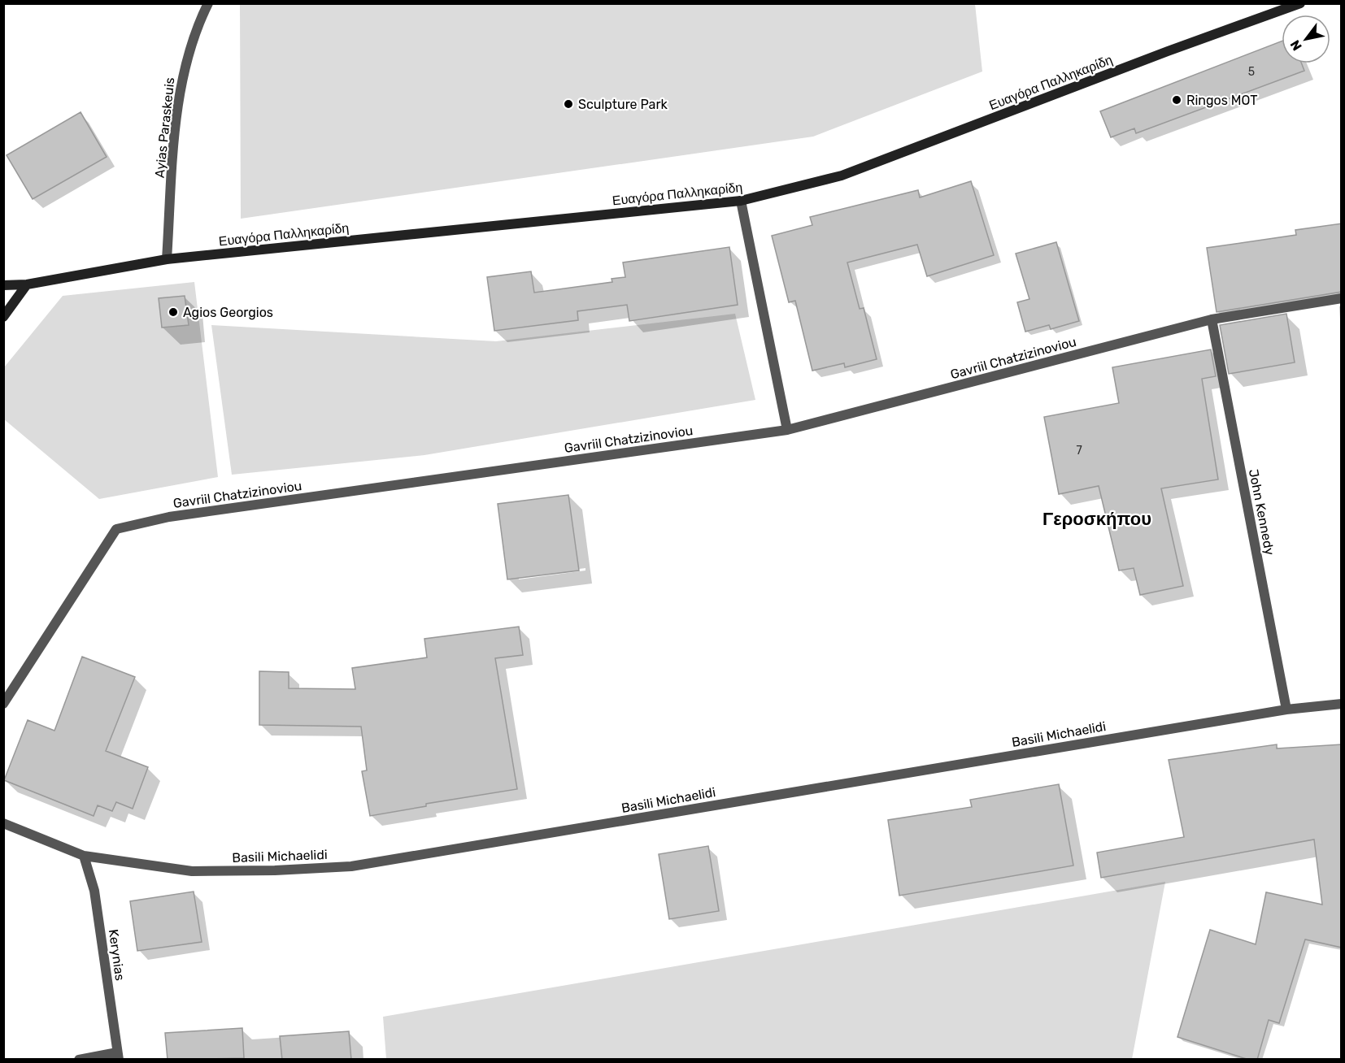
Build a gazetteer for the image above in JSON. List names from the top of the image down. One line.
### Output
{"streets":{"main road":["Ευαγόρα Παλληκαρίδη"],"street":["Ayias Paraskeuis","Gavriil Chatzizinoviou","John Kennedy","Basili Michaelidi","Kerynias"]},"crossings":[["Ευαγόρα Παλληκαρίδη","Ayias Paraskeuis"],["Gavriil Chatzizinoviou","John Kennedy"],["John Kennedy","Basili Michaelidi"],["Basili Michaelidi","Kerynias"]],"districts":["Γεροσκήπου"],"places":["Ringos MOT","Sculpture Park","Agios Georgios"],"house_numbers":["5","7"],"north":"bottom left"}
